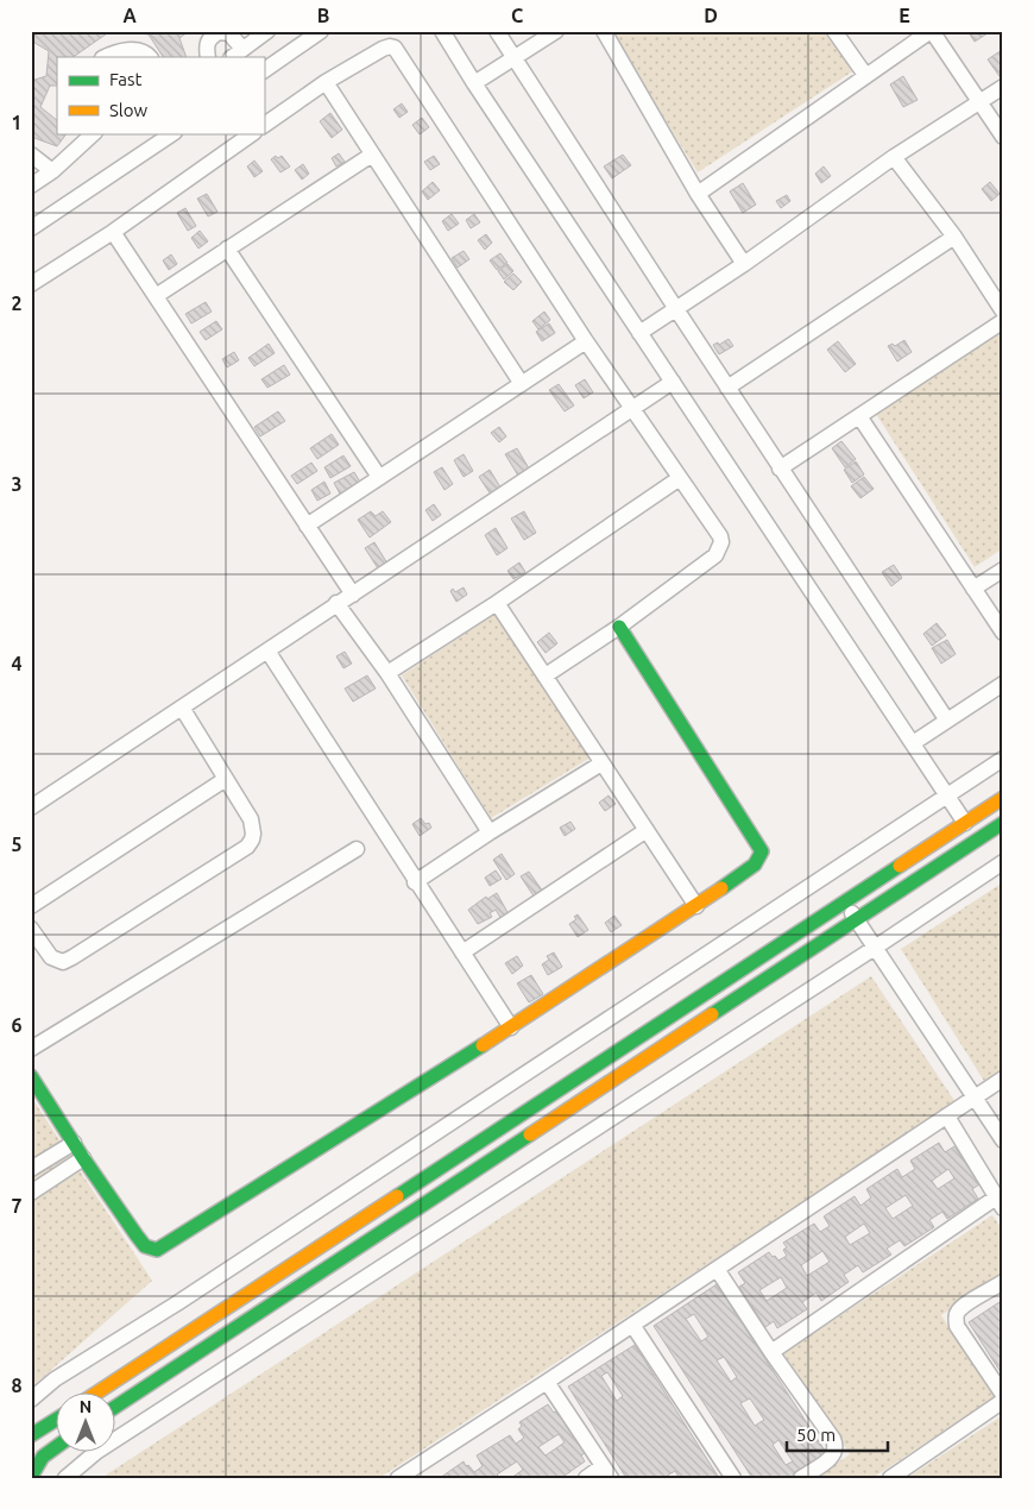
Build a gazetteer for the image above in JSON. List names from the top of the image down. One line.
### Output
{"legend":["Fast","Slow"],"scale_bar":"50 m","north":"top","grid":{"columns":["A","B","C","D","E"],"rows":["1","2","3","4","5","6","7","8"]}}
